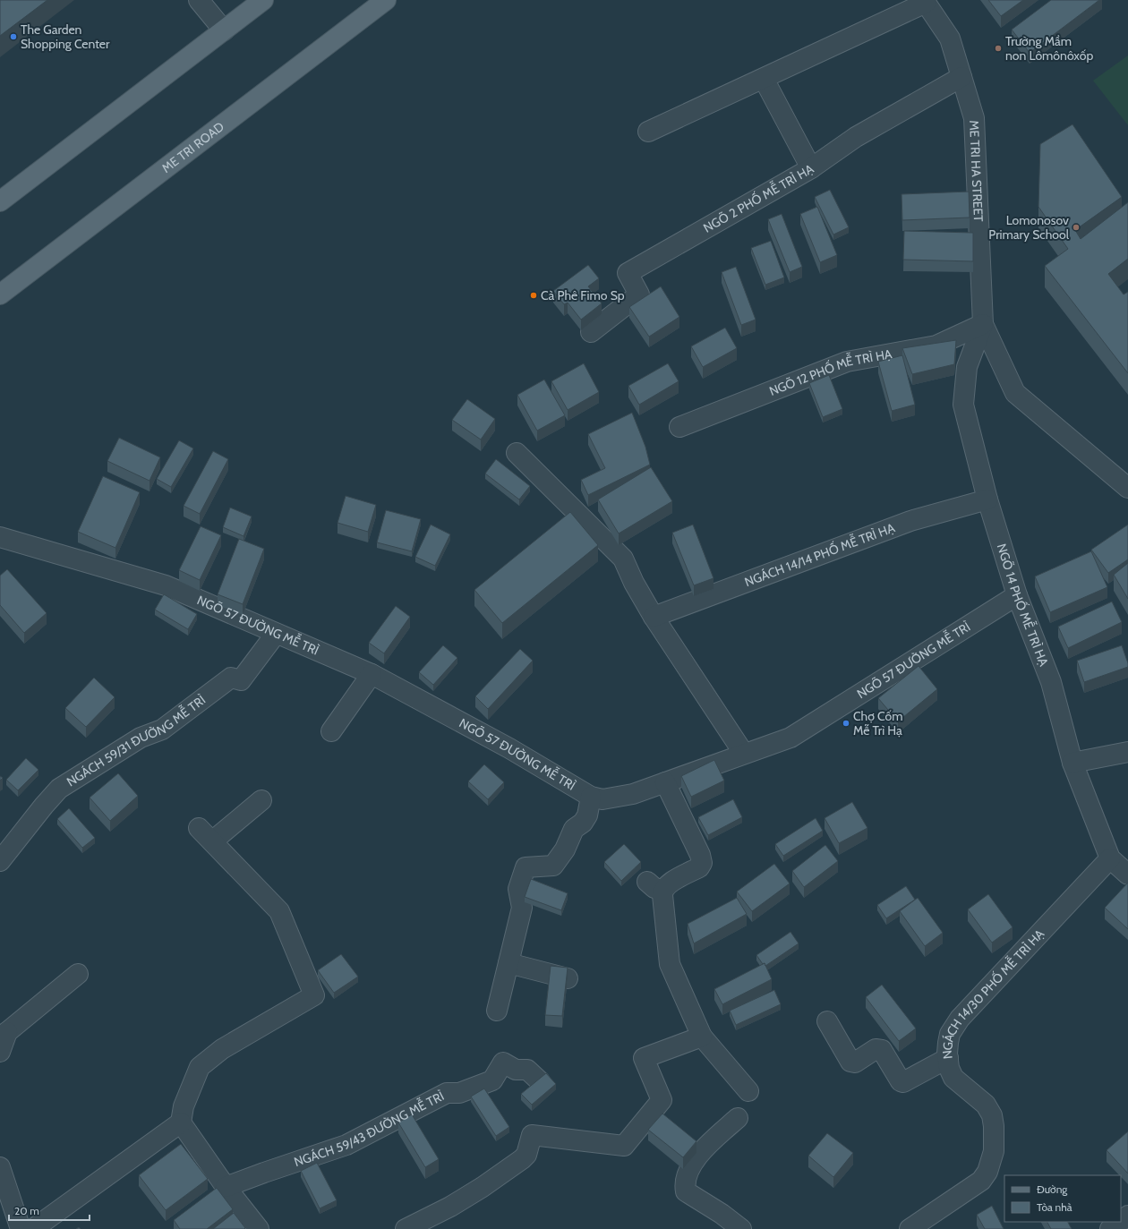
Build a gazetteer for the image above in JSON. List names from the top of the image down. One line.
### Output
{"streets":{"main road":["ME TRI ROAD"],"street":["ME TRI HA STREET","NGÕ 2 PHỐ MỄ TRÌ HẠ","NGÕ 12 PHỐ MỄ TRÌ HẠ","NGÁCH 14/14 PHỐ MỄ TRÌ HẠ","NGÕ 14 PHỐ MỄ TRÌ HẠ","NGÕ 57 ĐƯỜNG MỄ TRÌ","NGÁCH 59/31 ĐƯỜNG MỄ TRÌ","NGÁCH 14/30 PHỐ MỄ TRÌ HẠ","NGÁCH 59/43 ĐƯỜNG MỄ TRÌ"]},"crossings":[["ME TRI HA STREET","NGÕ 2 PHỐ MỄ TRÌ HẠ"],["ME TRI HA STREET","NGÕ 12 PHỐ MỄ TRÌ HẠ"],["ME TRI HA STREET","NGÕ 14 PHỐ MỄ TRÌ HẠ"],["NGÕ 12 PHỐ MỄ TRÌ HẠ","NGÕ 14 PHỐ MỄ TRÌ HẠ"],["NGÁCH 14/14 PHỐ MỄ TRÌ HẠ","NGÕ 14 PHỐ MỄ TRÌ HẠ"],["NGÕ 14 PHỐ MỄ TRÌ HẠ","NGÕ 57 ĐƯỜNG MỄ TRÌ"],["NGÕ 14 PHỐ MỄ TRÌ HẠ","NGÁCH 14/30 PHỐ MỄ TRÌ HẠ"],["NGÕ 57 ĐƯỜNG MỄ TRÌ","NGÁCH 59/31 ĐƯỜNG MỄ TRÌ"]],"places":["The Garden Shopping Center","Trường Mầm non Lômônôxốp","Lomonosov Primary School","Cà Phê Fimo Sp","Chợ Cốm Mễ Trì Hạ"],"legend":["Đường","Tòa nhà"],"scale_bar":"20 m"}
